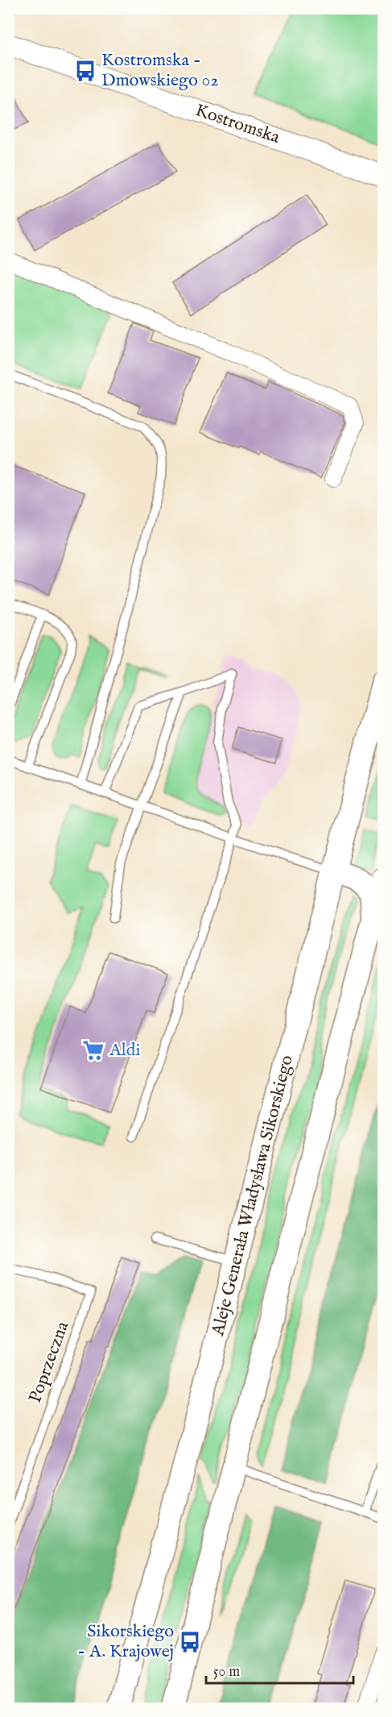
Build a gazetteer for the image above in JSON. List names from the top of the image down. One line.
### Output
{"streets":{"main road":["Aleje Generała Władysława Sikorskiego"],"street":["Kostromska"],"lane":["Poprzeczna"]},"places":{"bus stop":["Kostromska - Dmowskiego 02","Sikorskiego - A. Krajowej"],"supermarket":["Aldi"]},"scale_bar":"50 m"}
